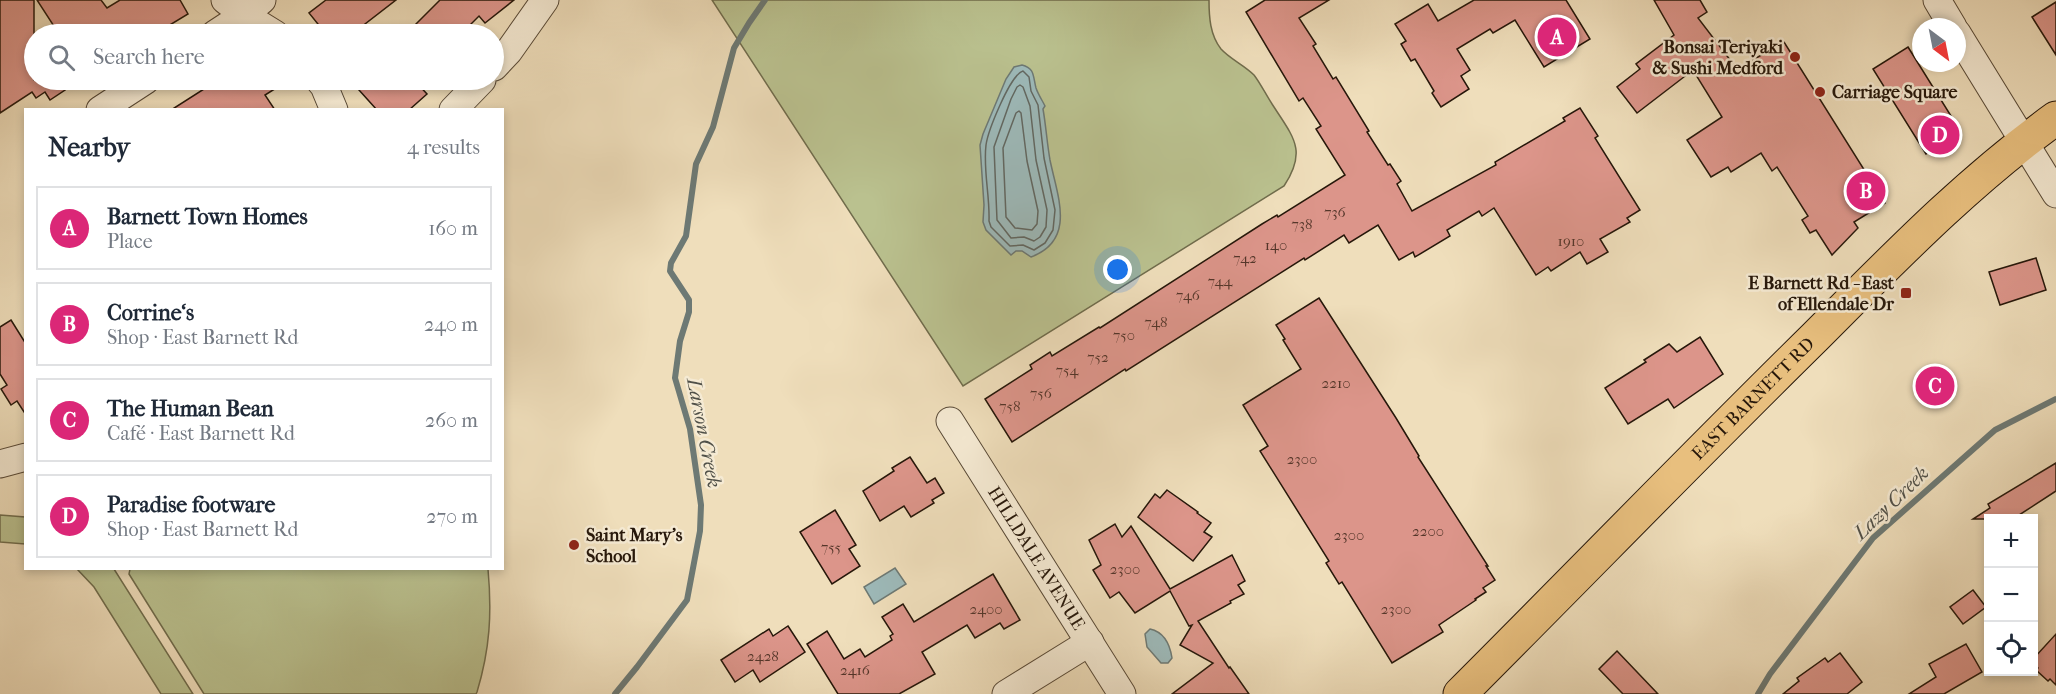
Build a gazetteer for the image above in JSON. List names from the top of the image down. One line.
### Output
{"streets":{"main road":["EAST BARNETT RD"],"street":["HILLDALE AVENUE"]},"water":["Larson Creek","Lazy Creek"],"places":{"other":["Bonsai Teriyaki & Sushi Medford","Carriage Square","Saint Mary's School"],"transit":["E Barnett Rd - East of Ellendale Dr"]},"house_numbers":["736","738","1910","140","742","744","746","748","750","752","754","2210","756","758","2300","2200","2300","755","2300","2400","2300","2428","2416"],"north":"bottom right","page":{"pins":["A","D","B","C"],"search":"Search here","heading":["Nearby","4 results"],"list":[{"mark":"A","name":"Barnett Town Homes","note":"Place","value":"160 m"},{"mark":"B","name":"Corrine‘s","note":"Shop · East Barnett Rd","value":"240 m"},{"mark":"C","name":"The Human Bean","note":"Café · East Barnett Rd","value":"260 m"},{"mark":"D","name":"Paradise footware","note":"Shop · East Barnett Rd","value":"270 m"}],"map_buttons":["+","−"]}}
